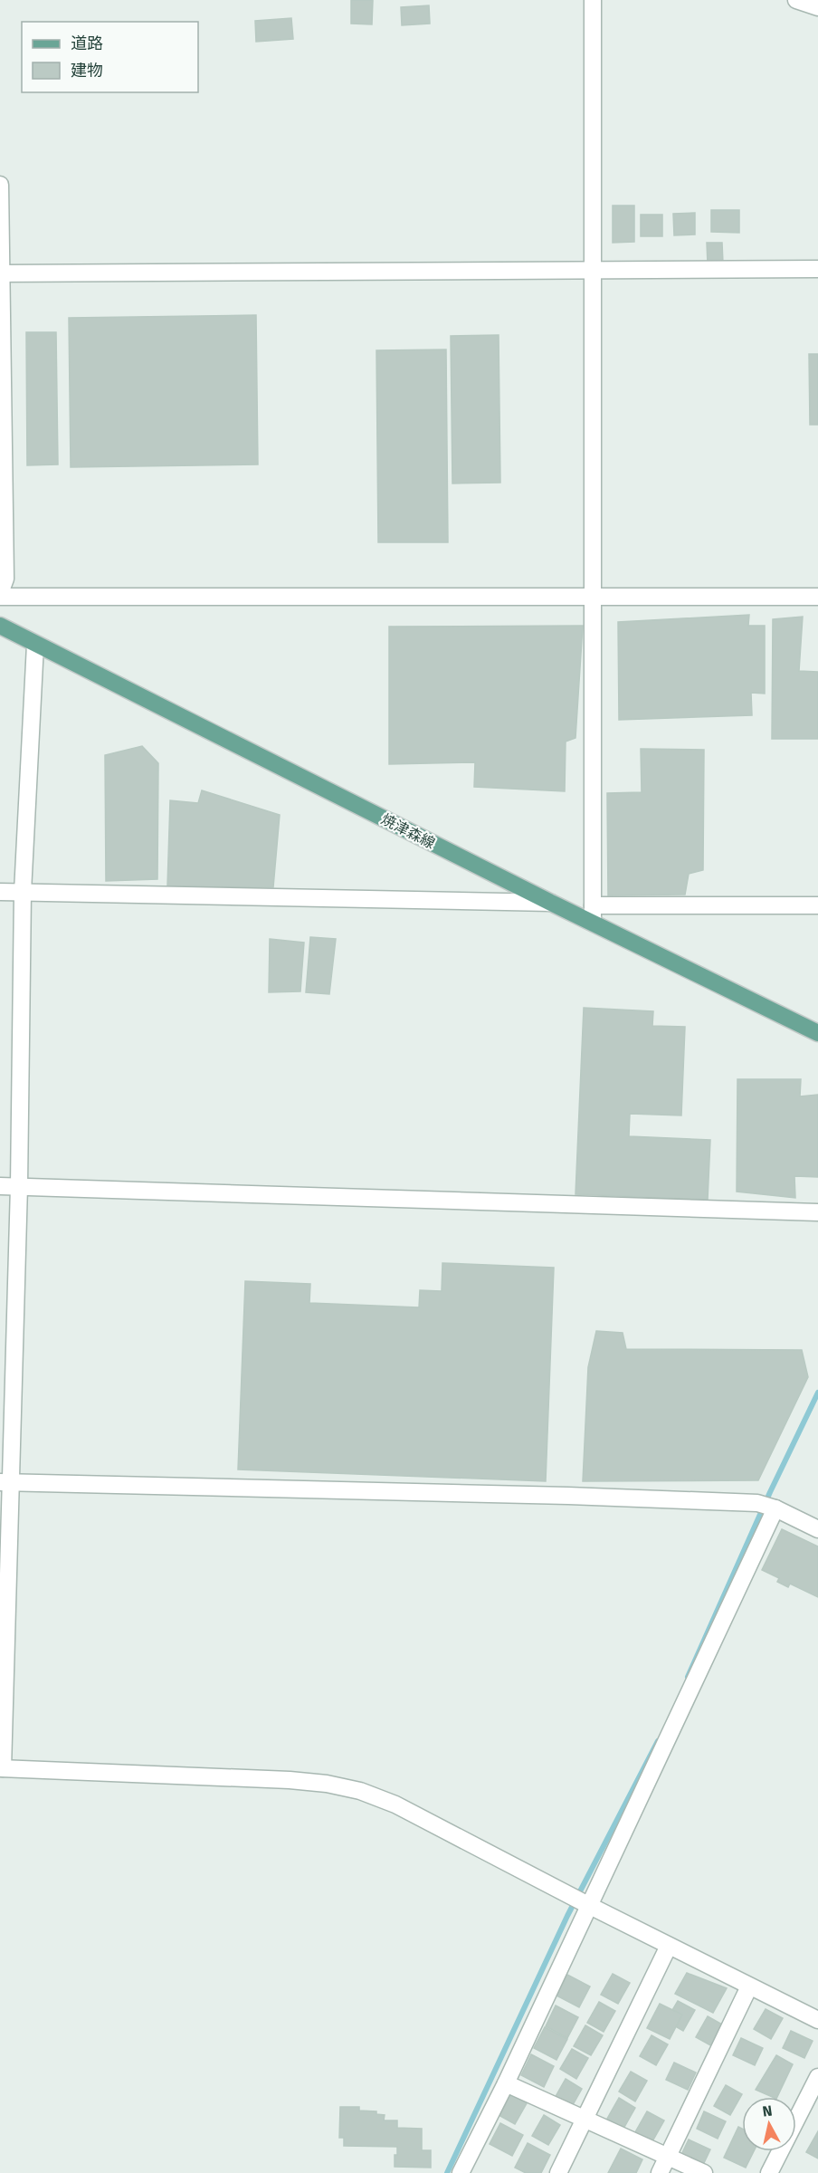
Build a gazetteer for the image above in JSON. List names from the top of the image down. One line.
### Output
{"streets":{"main road":["焼津森線"]},"legend":["道路","建物"],"north":"top"}
